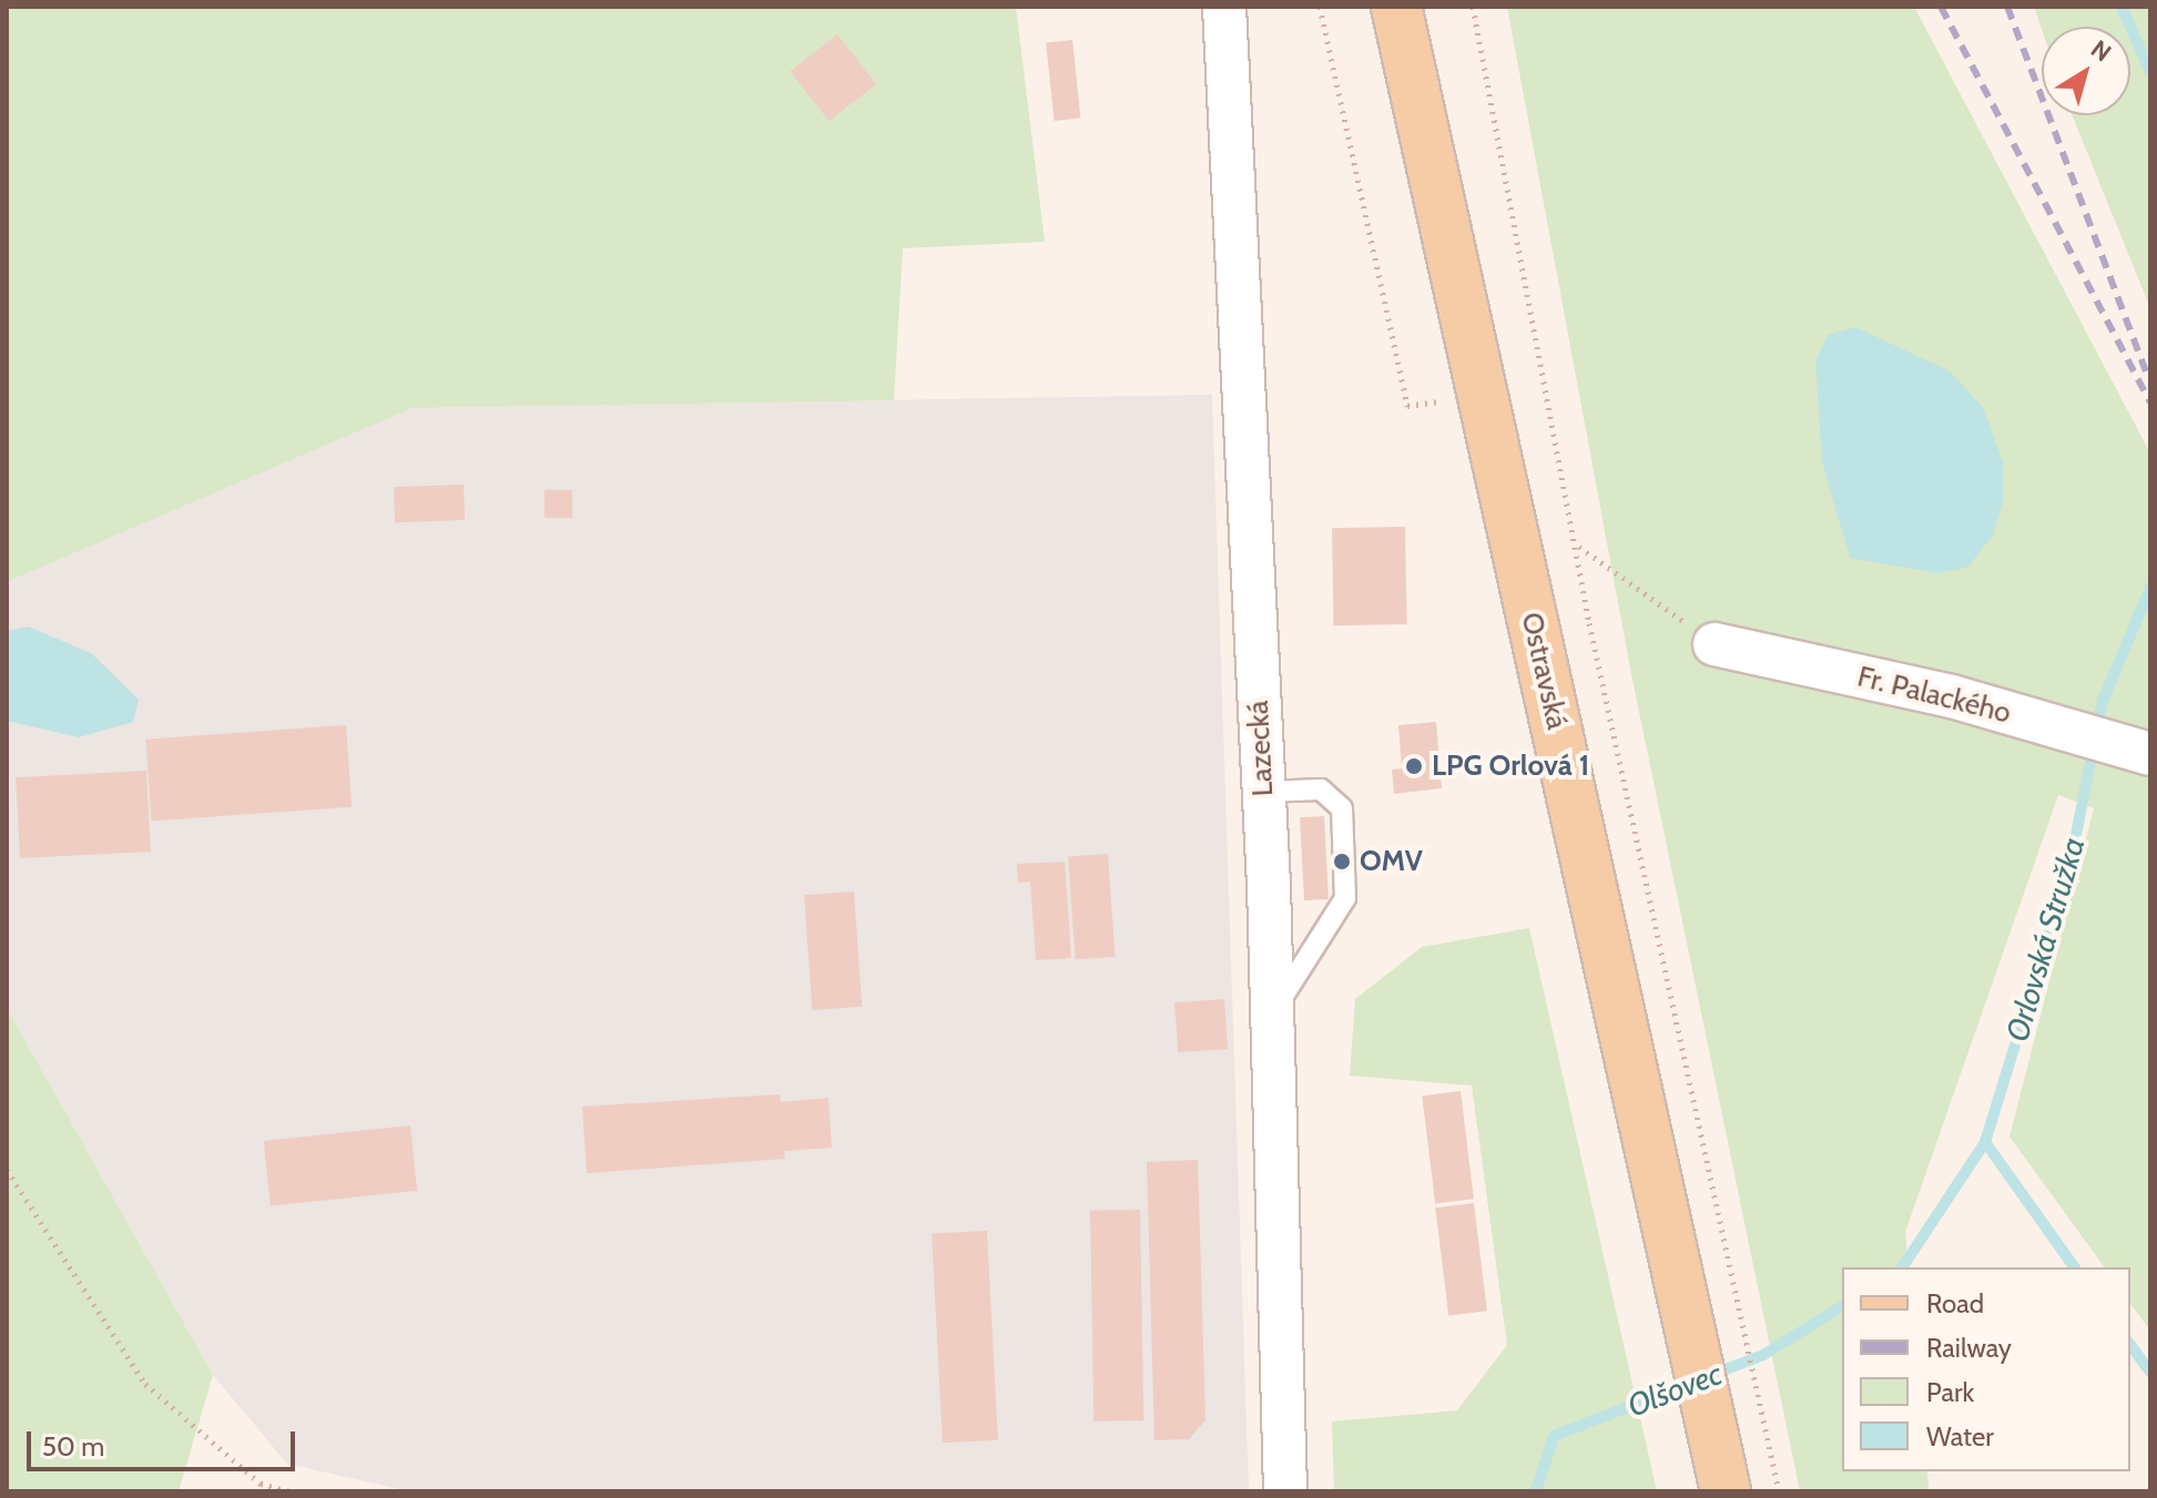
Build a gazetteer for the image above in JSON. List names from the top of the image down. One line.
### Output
{"streets":{"main road":["Ostravská"],"street":["Fr. Palackého","Lazecká"]},"water":["Orlovská Stružka","Olšovec"],"places":["LPG Orlová 1","OMV"],"legend":["Road","Railway","Park","Water"],"scale_bar":"50 m","north":"top right"}
